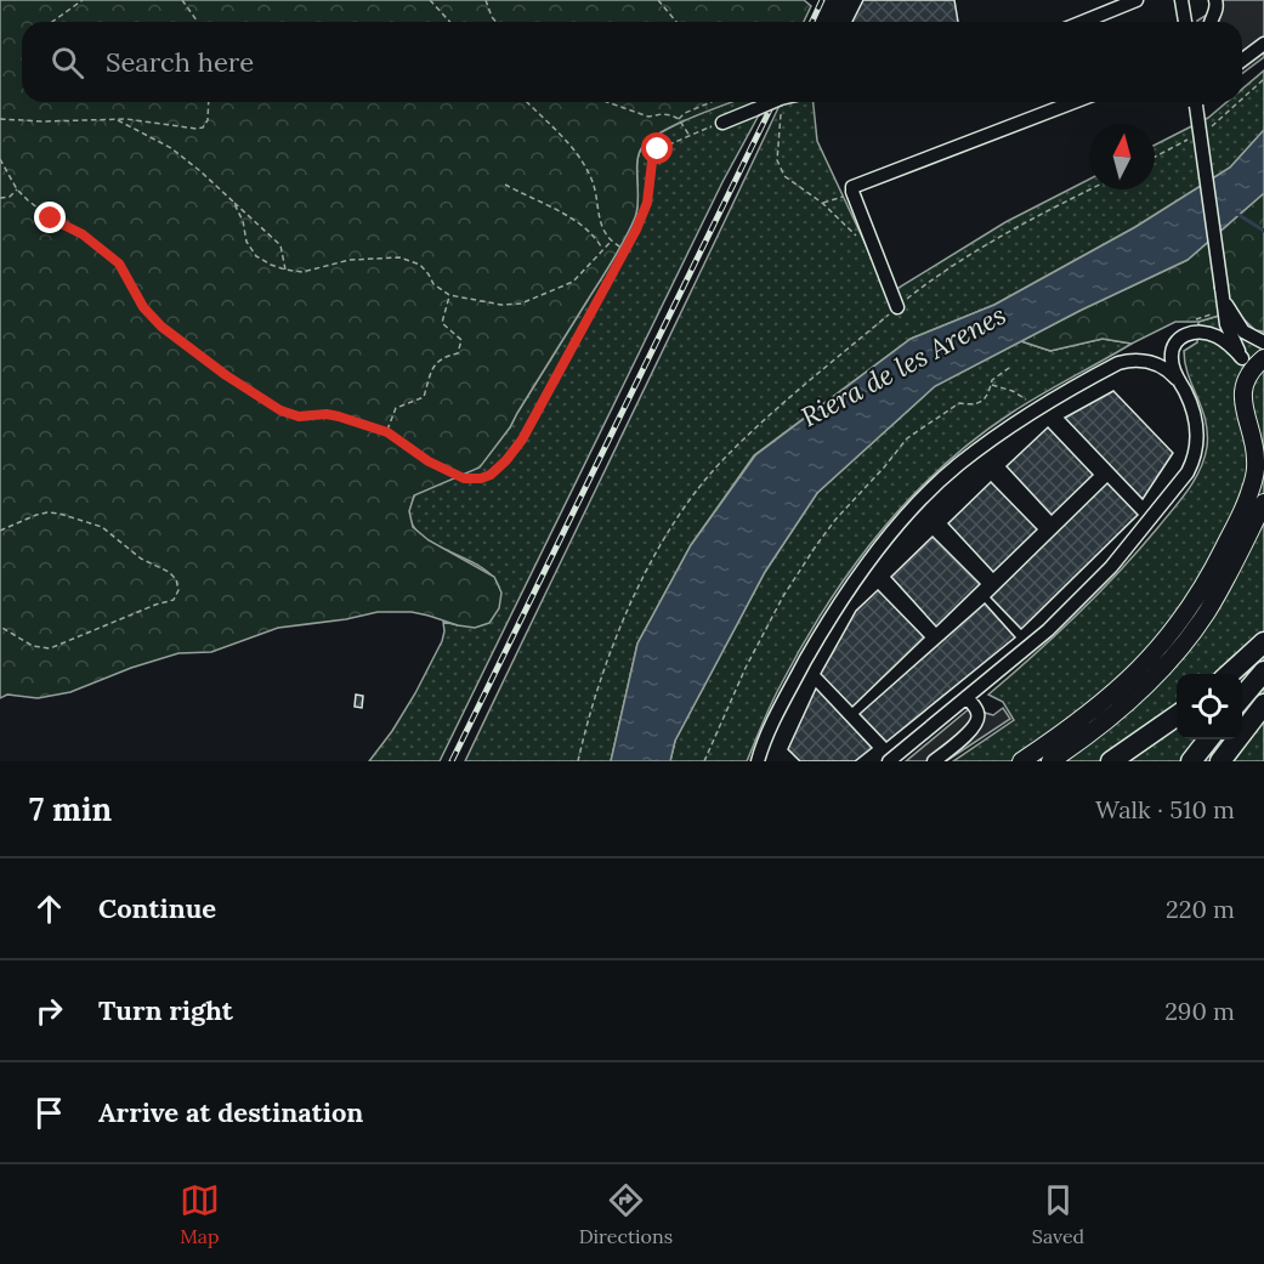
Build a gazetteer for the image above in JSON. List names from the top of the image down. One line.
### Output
{"water":["Riera de les Arenes"],"north":"top","page":{"search":"Search here","heading":["7 min","Walk · 510 m"],"list":[["Continue","220 m"],["Turn right","290 m"],"Arrive at destination"],"nav":["Map","Directions","Saved"]}}
